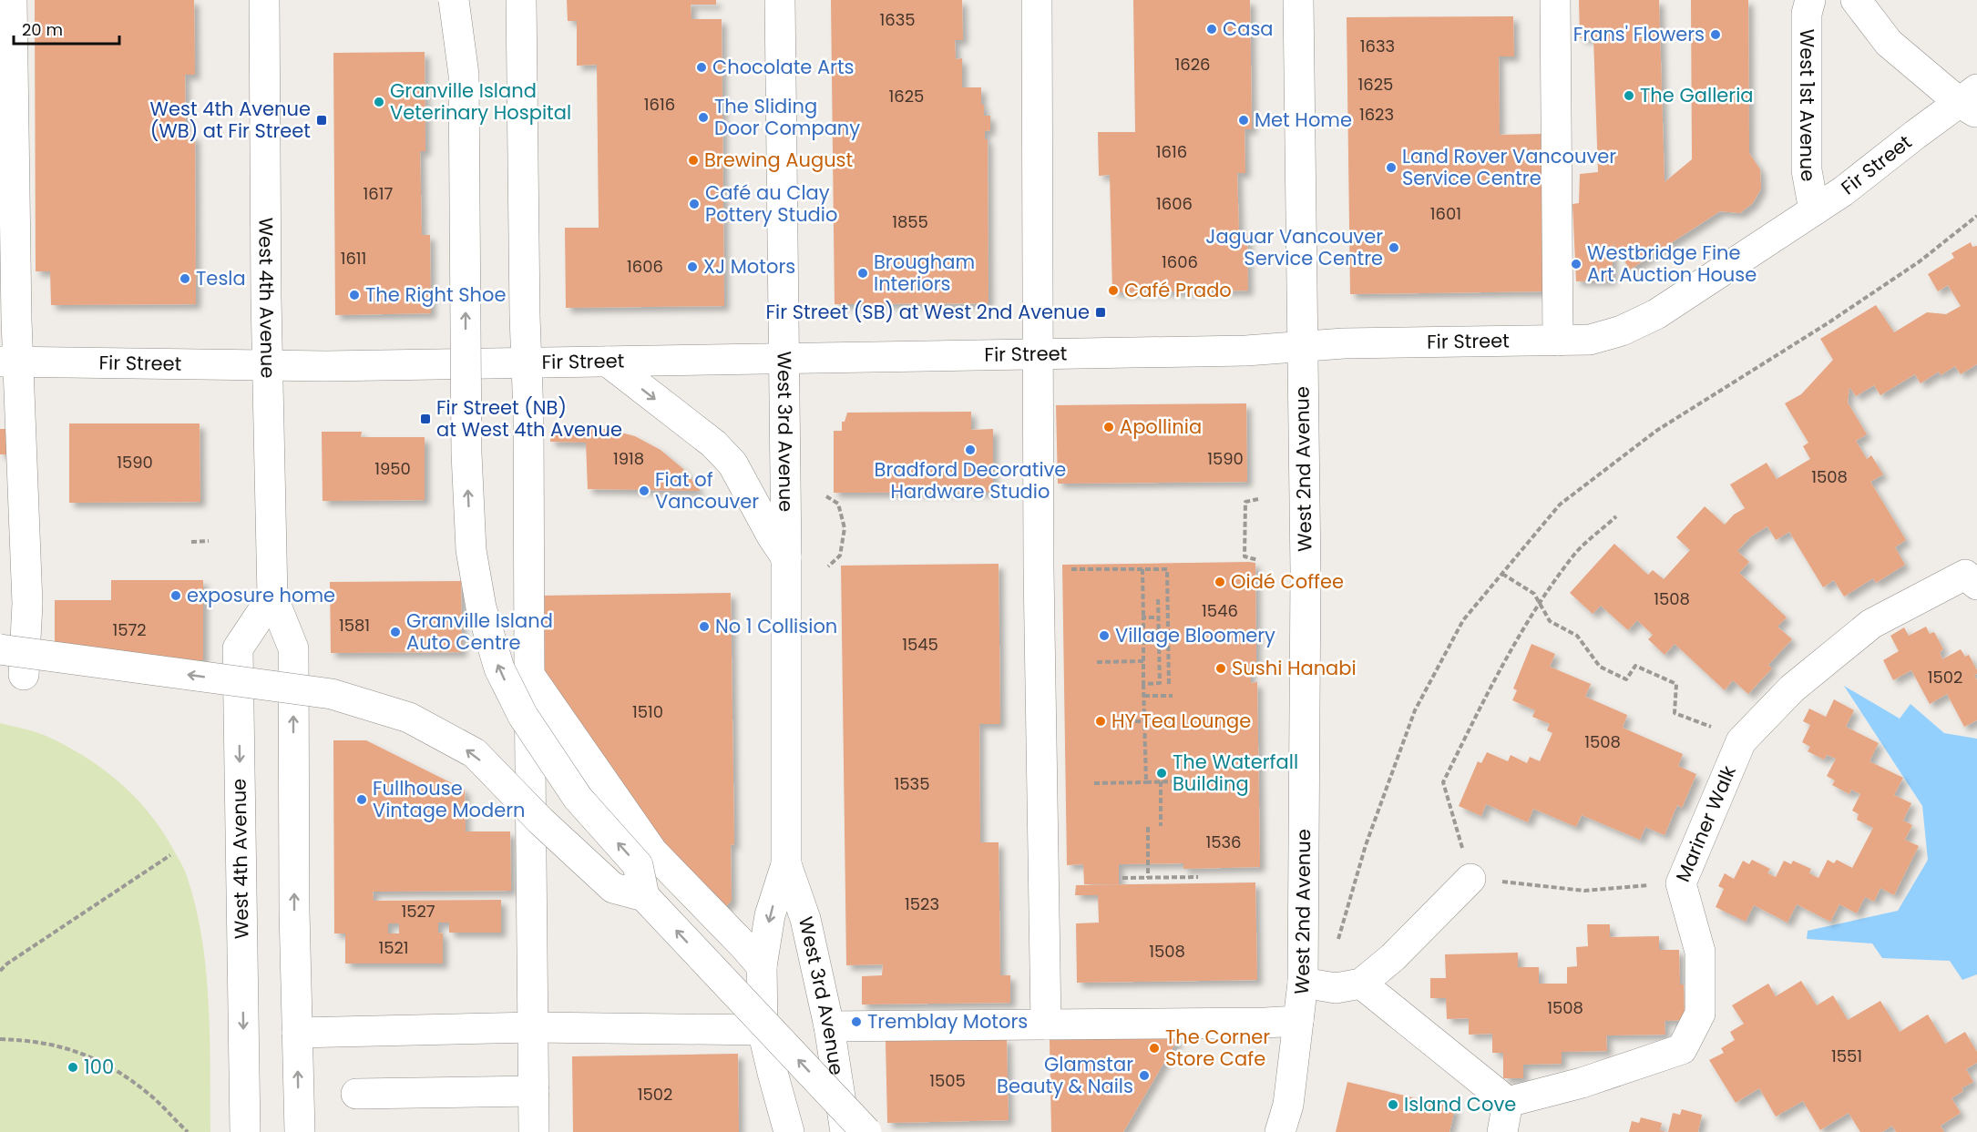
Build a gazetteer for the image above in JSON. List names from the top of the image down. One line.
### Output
{"streets":{"main road":["West 1st Avenue","Fir Street","West 4th Avenue","West 3rd Avenue","West 2nd Avenue","Mariner Walk"]},"crossings":[["West 1st Avenue","Fir Street"],["Fir Street","West 4th Avenue"],["Fir Street","West 3rd Avenue"],["Fir Street","West 2nd Avenue"]],"places":{"other":["Casa","Frans' Flowers","Chocolate Arts","The Galleria","Granville Island Veterinary Hospital","The Sliding Door Company","Met Home","Brewing August","Land Rover Vancouver Service Centre","Café au Clay Pottery Studio","Jaguar Vancouver Service Centre","Westbridge Fine Art Auction House","XJ Motors","Brougham Interiors","Tesla","Café Prado","The Right Shoe","Apollinia","Bradford Decorative Hardware Studio","Fiat of Vancouver","Oidé Coffee","exposure home","No 1 Collision","Granville Island Auto Centre","Village Bloomery","Sushi Hanabi","HY Tea Lounge","The Waterfall Building","Fullhouse Vintage Modern","Tremblay Motors","The Corner Store Cafe","100","Glamstar Beauty & Nails","Island Cove"],"transit":["West 4th Avenue (WB) at Fir Street","Fir Street (SB) at West 2nd Avenue","Fir Street (NB) at West 4th Avenue"]},"house_numbers":["1635","1633","1626","1625","1625","1616","1623","1616","1617","1606","1601","1855","1611","1606","1606","1918","1590","1590","1950","1508","1508","1546","1581","1572","1545","1502","1510","1508","1535","1536","1523","1527","1521","1508","1508","1551","1505","1502"],"scale_bar":"20 m"}
